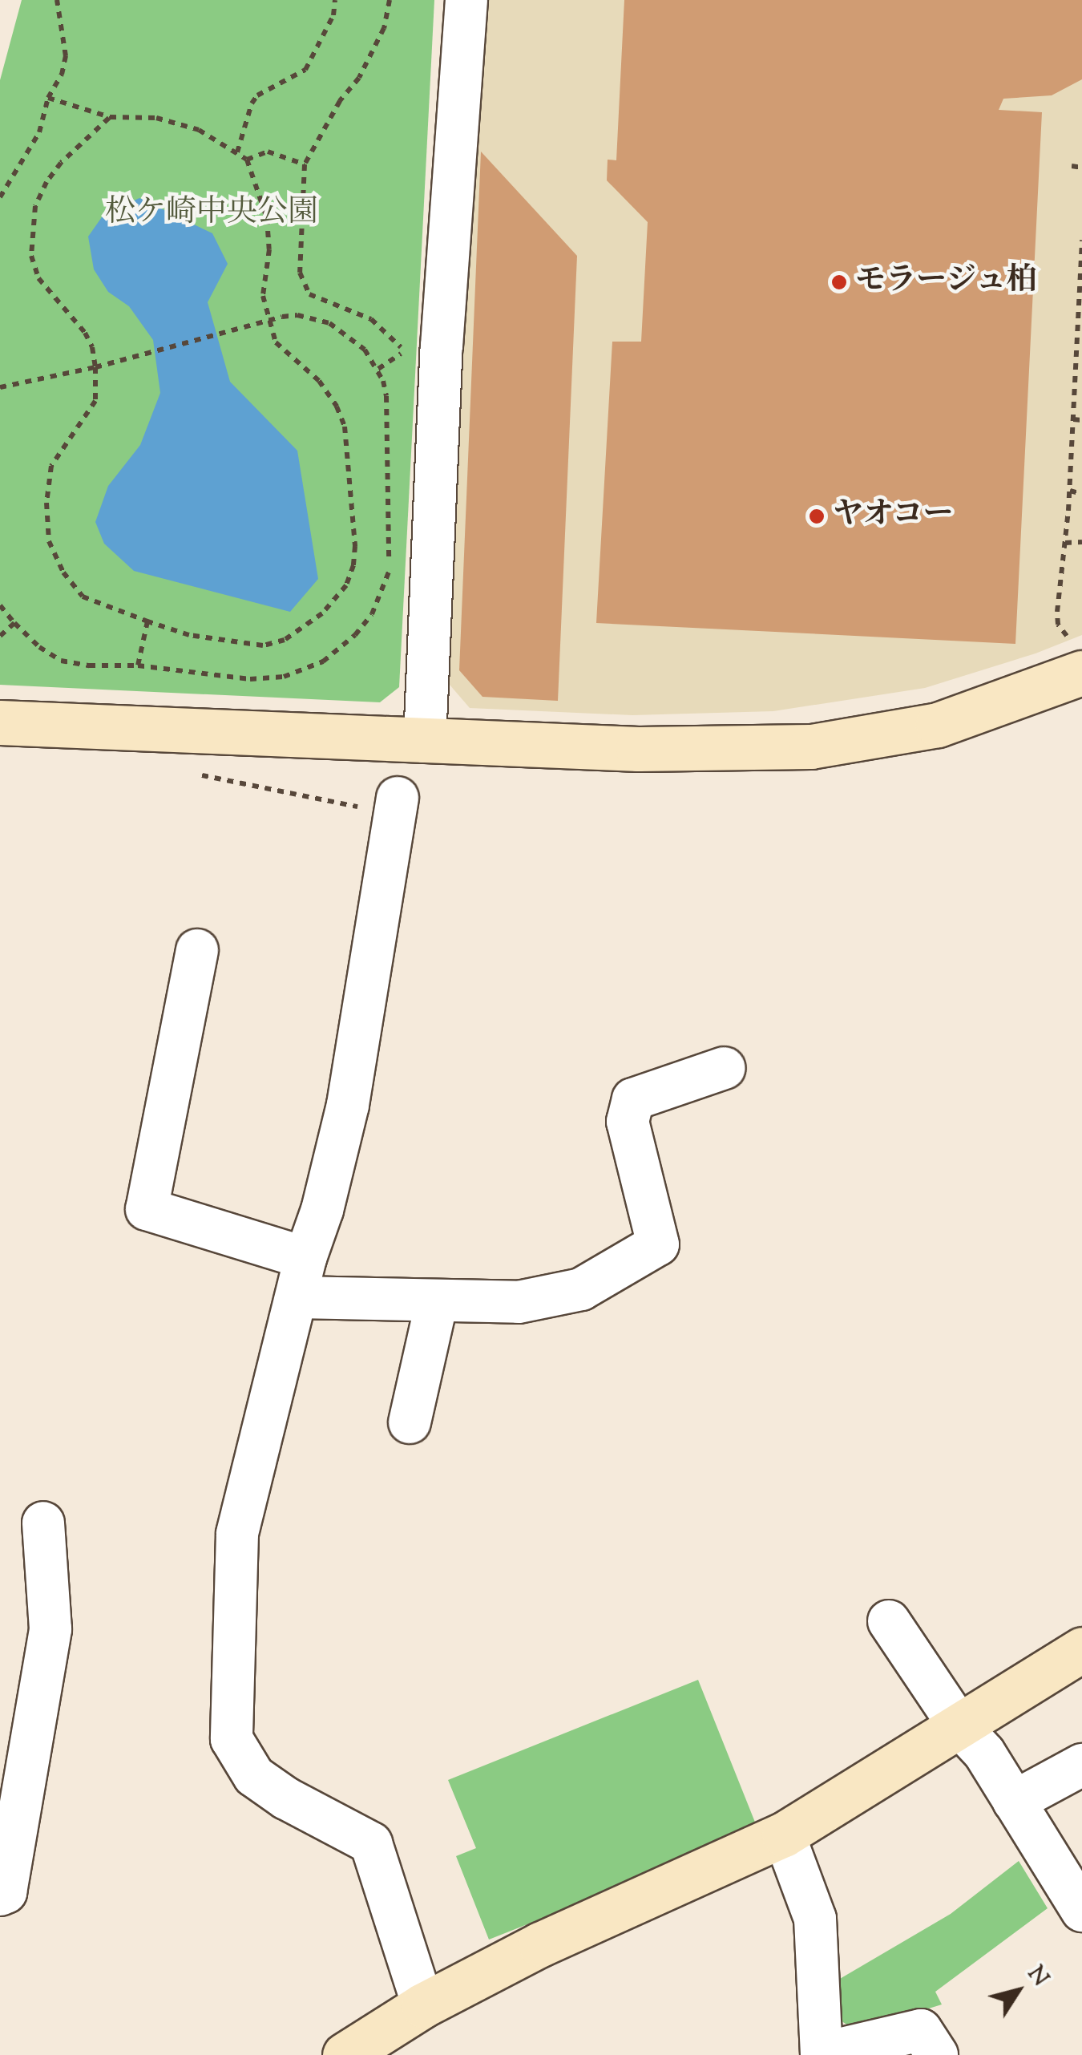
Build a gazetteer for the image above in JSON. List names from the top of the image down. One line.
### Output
{"parks":["松ケ崎中央公園"],"places":["モラージュ柏","ヤオコー"],"north":"top right"}
